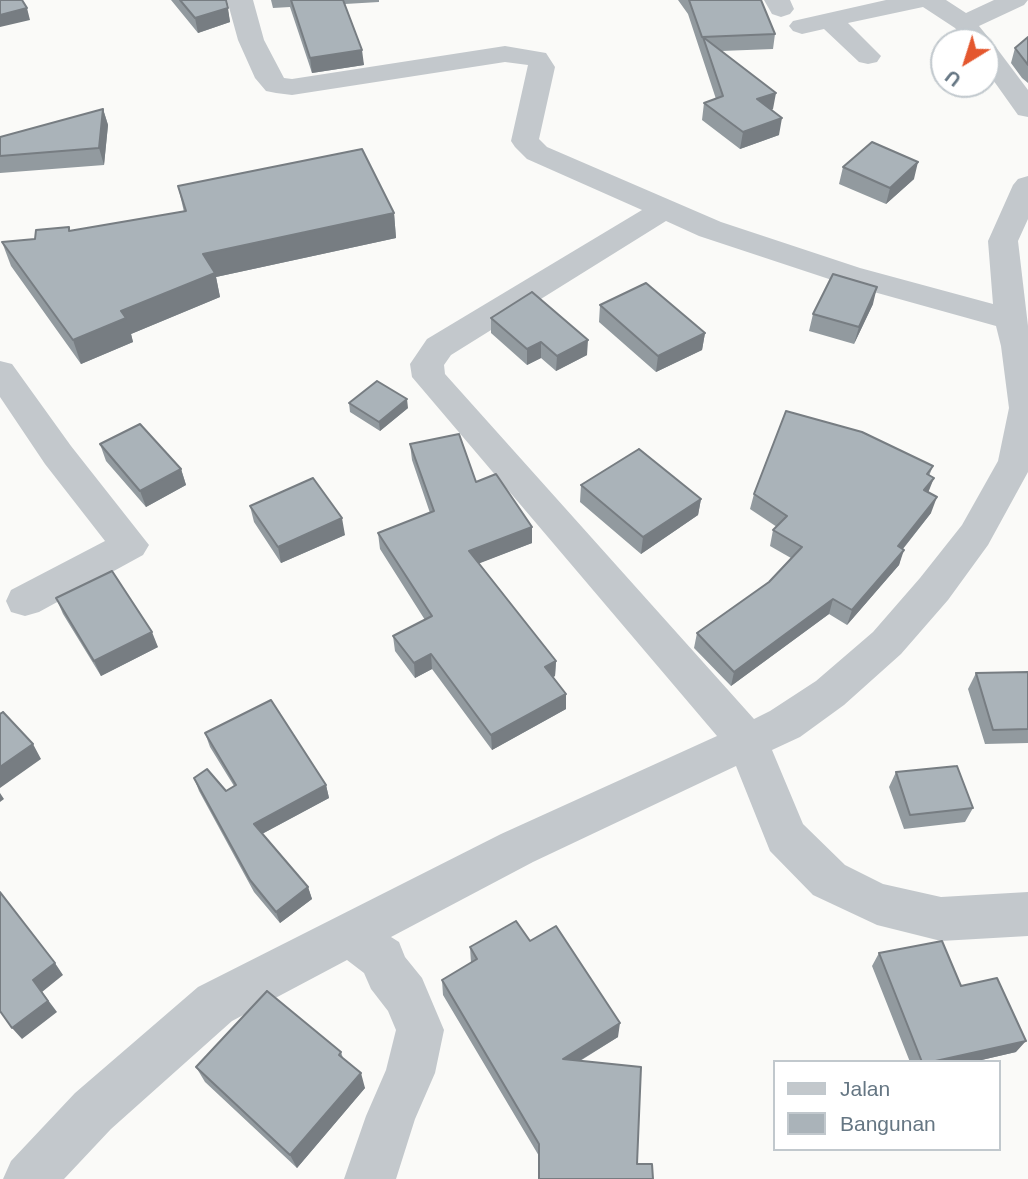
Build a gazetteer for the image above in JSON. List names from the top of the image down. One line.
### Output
{"legend":["Jalan","Bangunan"],"north":"bottom left"}
